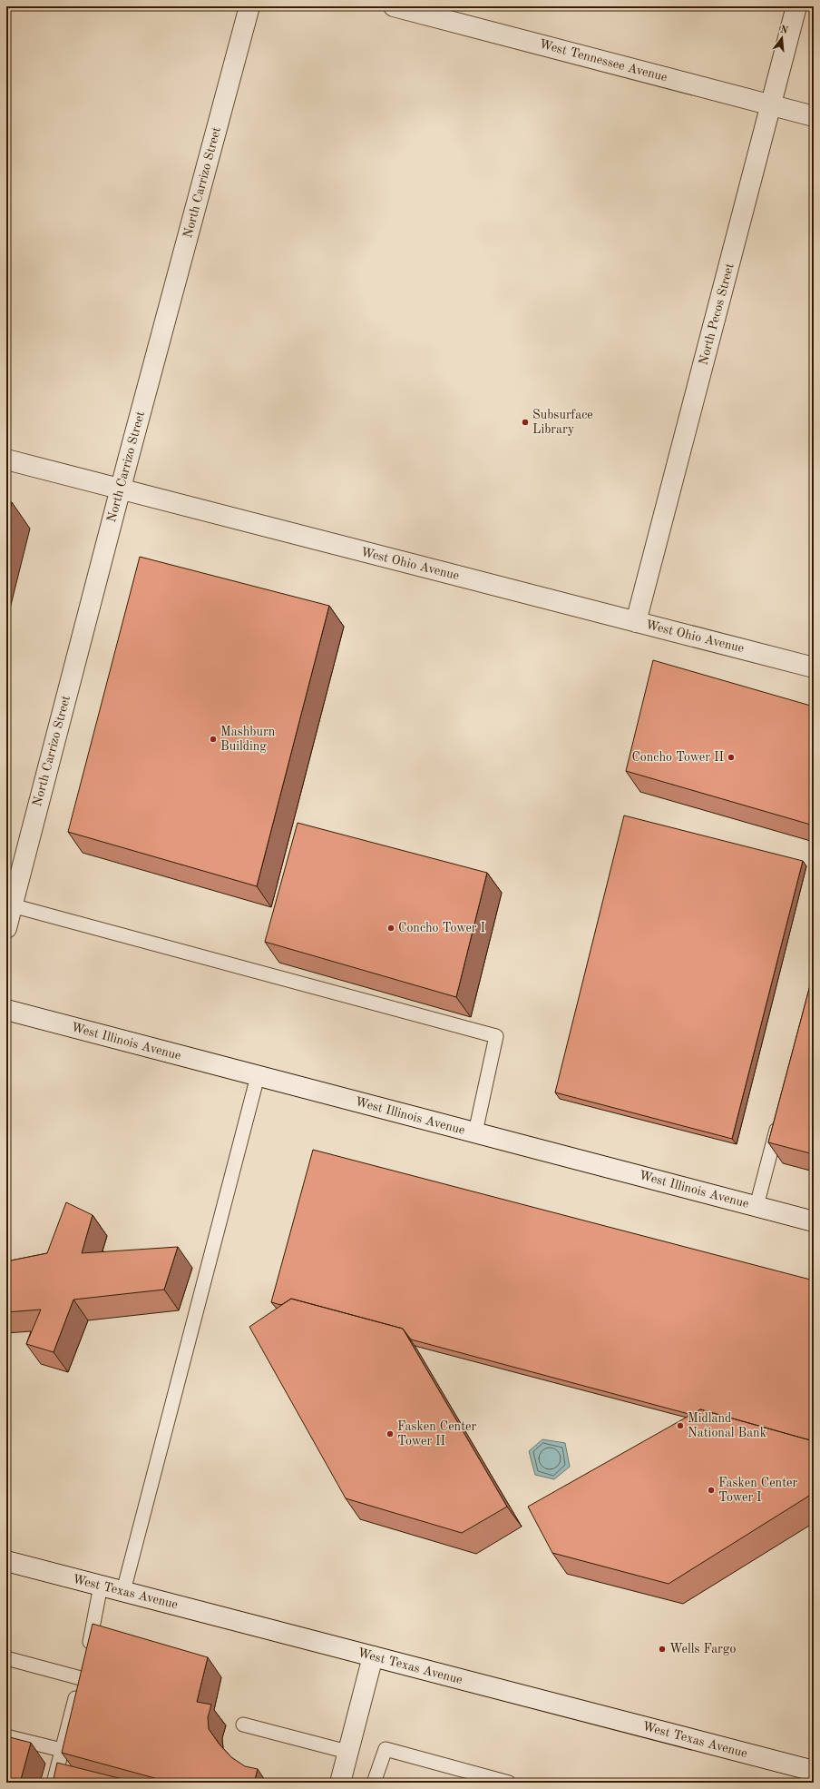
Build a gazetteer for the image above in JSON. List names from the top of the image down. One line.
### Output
{"streets":{"street":["West Tennessee Avenue","North Carrizo Street","North Pecos Street","West Ohio Avenue","West Illinois Avenue","West Texas Avenue"]},"crossings":[["West Tennessee Avenue","North Pecos Street"],["North Carrizo Street","West Ohio Avenue"],["North Pecos Street","West Ohio Avenue"]],"places":["Subsurface Library","Mashburn Building","Concho Tower II","Concho Tower I","Midland National Bank","Fasken Center Tower II","Fasken Center Tower I","Wells Fargo"],"north":"top"}
